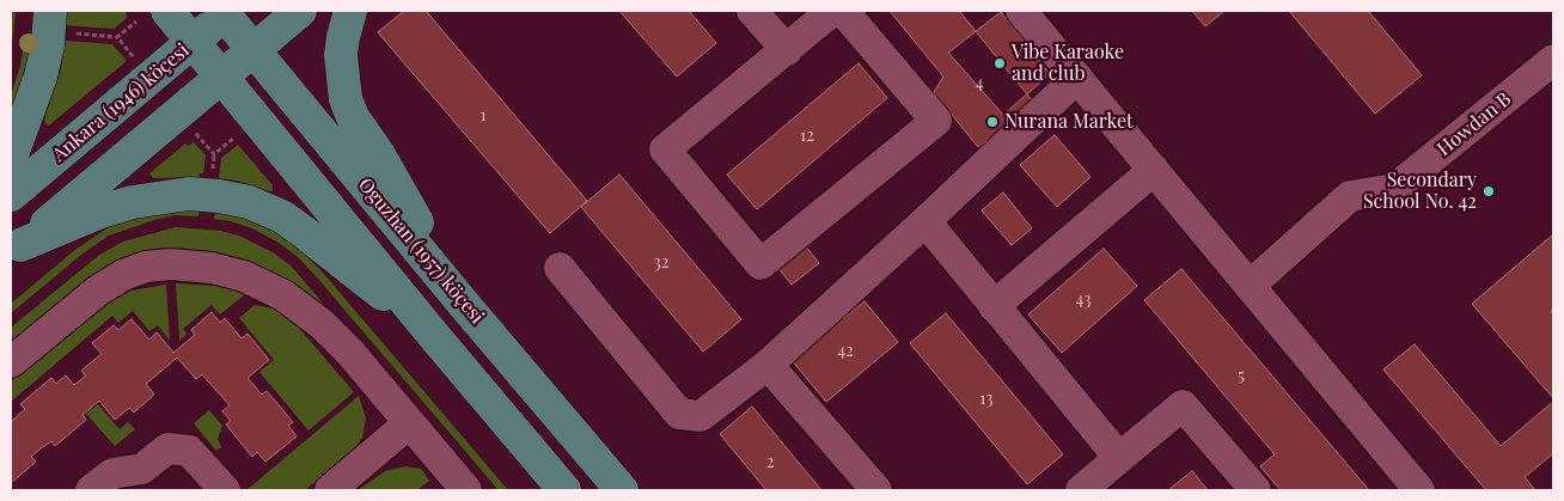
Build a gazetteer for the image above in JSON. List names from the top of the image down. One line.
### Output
{"streets":{"main road":["Ankara (1946) köçesi","Oguzhan (1957) köçesi"],"lane":["Howdan B"]},"crossings":[["Ankara (1946) köçesi","Oguzhan (1957) köçesi"]],"places":["Vibe Karaoke and club","Nurana Market","Secondary School No. 42"],"house_numbers":["4","1","12","32","43","42","5","13","2"]}
